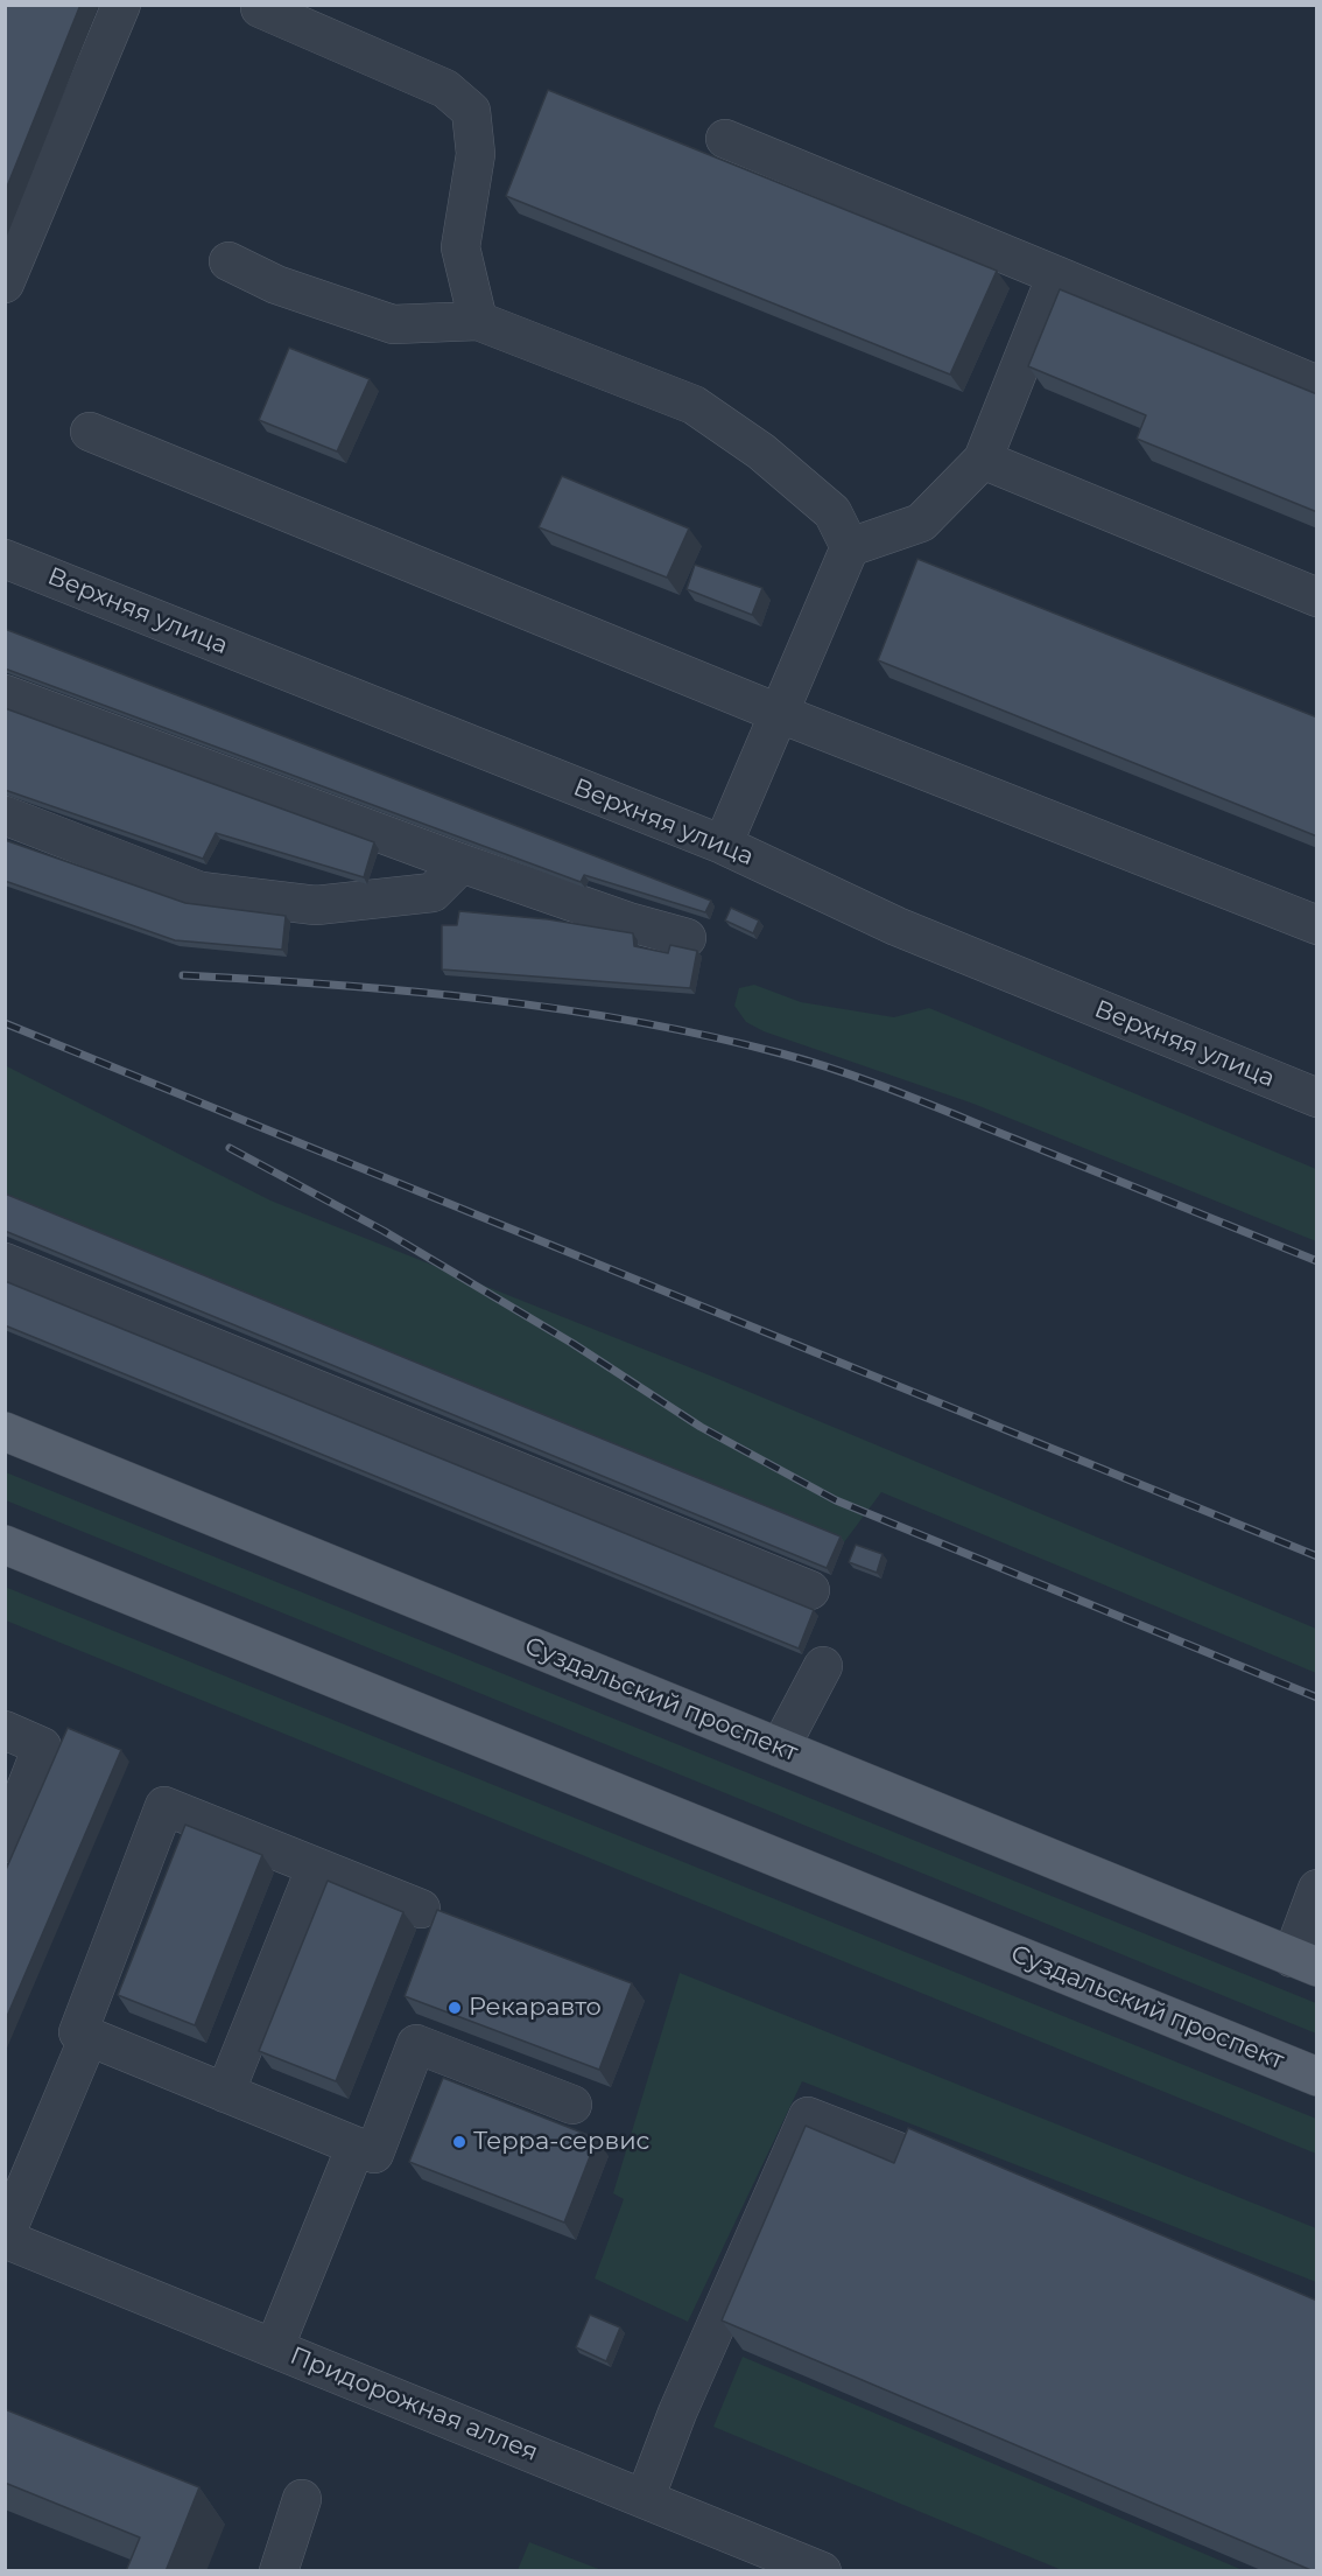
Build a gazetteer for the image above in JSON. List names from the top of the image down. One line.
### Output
{"streets":{"main road":["Суздальский проспект"],"street":["Верхняя улица","Придорожная аллея"]},"places":["Рекаравто","Терра-сервис"]}
